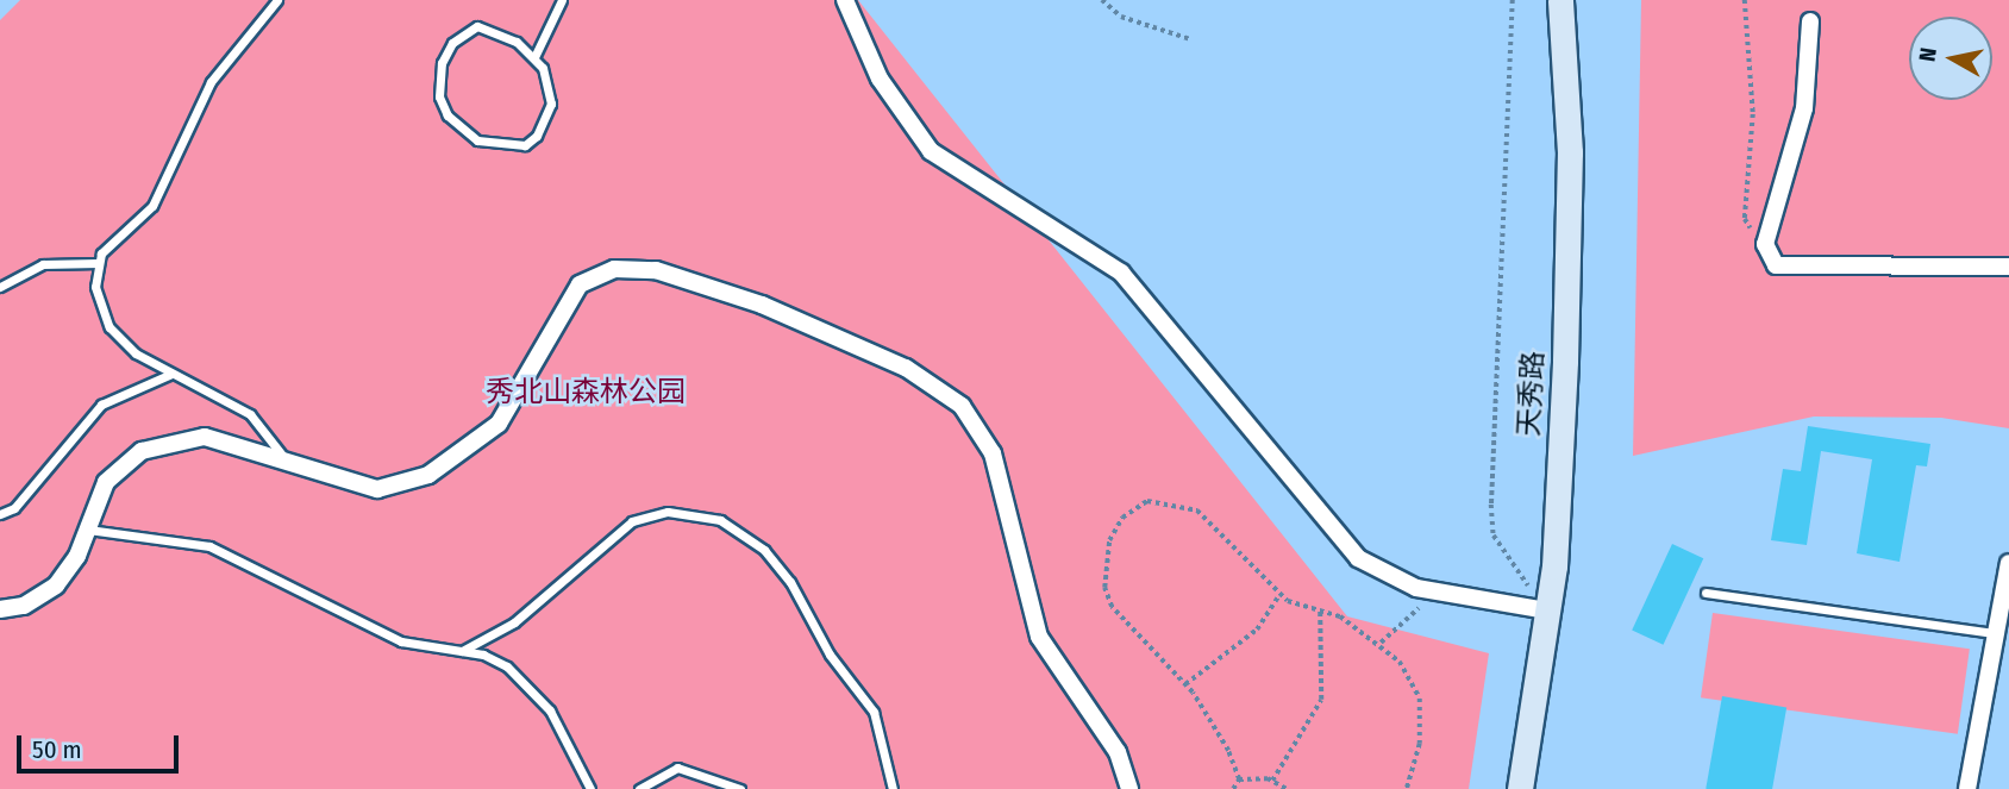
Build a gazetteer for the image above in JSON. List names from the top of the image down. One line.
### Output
{"streets":{"main road":["天秀路"]},"parks":["秀北山森林公园"],"scale_bar":"50 m","north":"left"}
